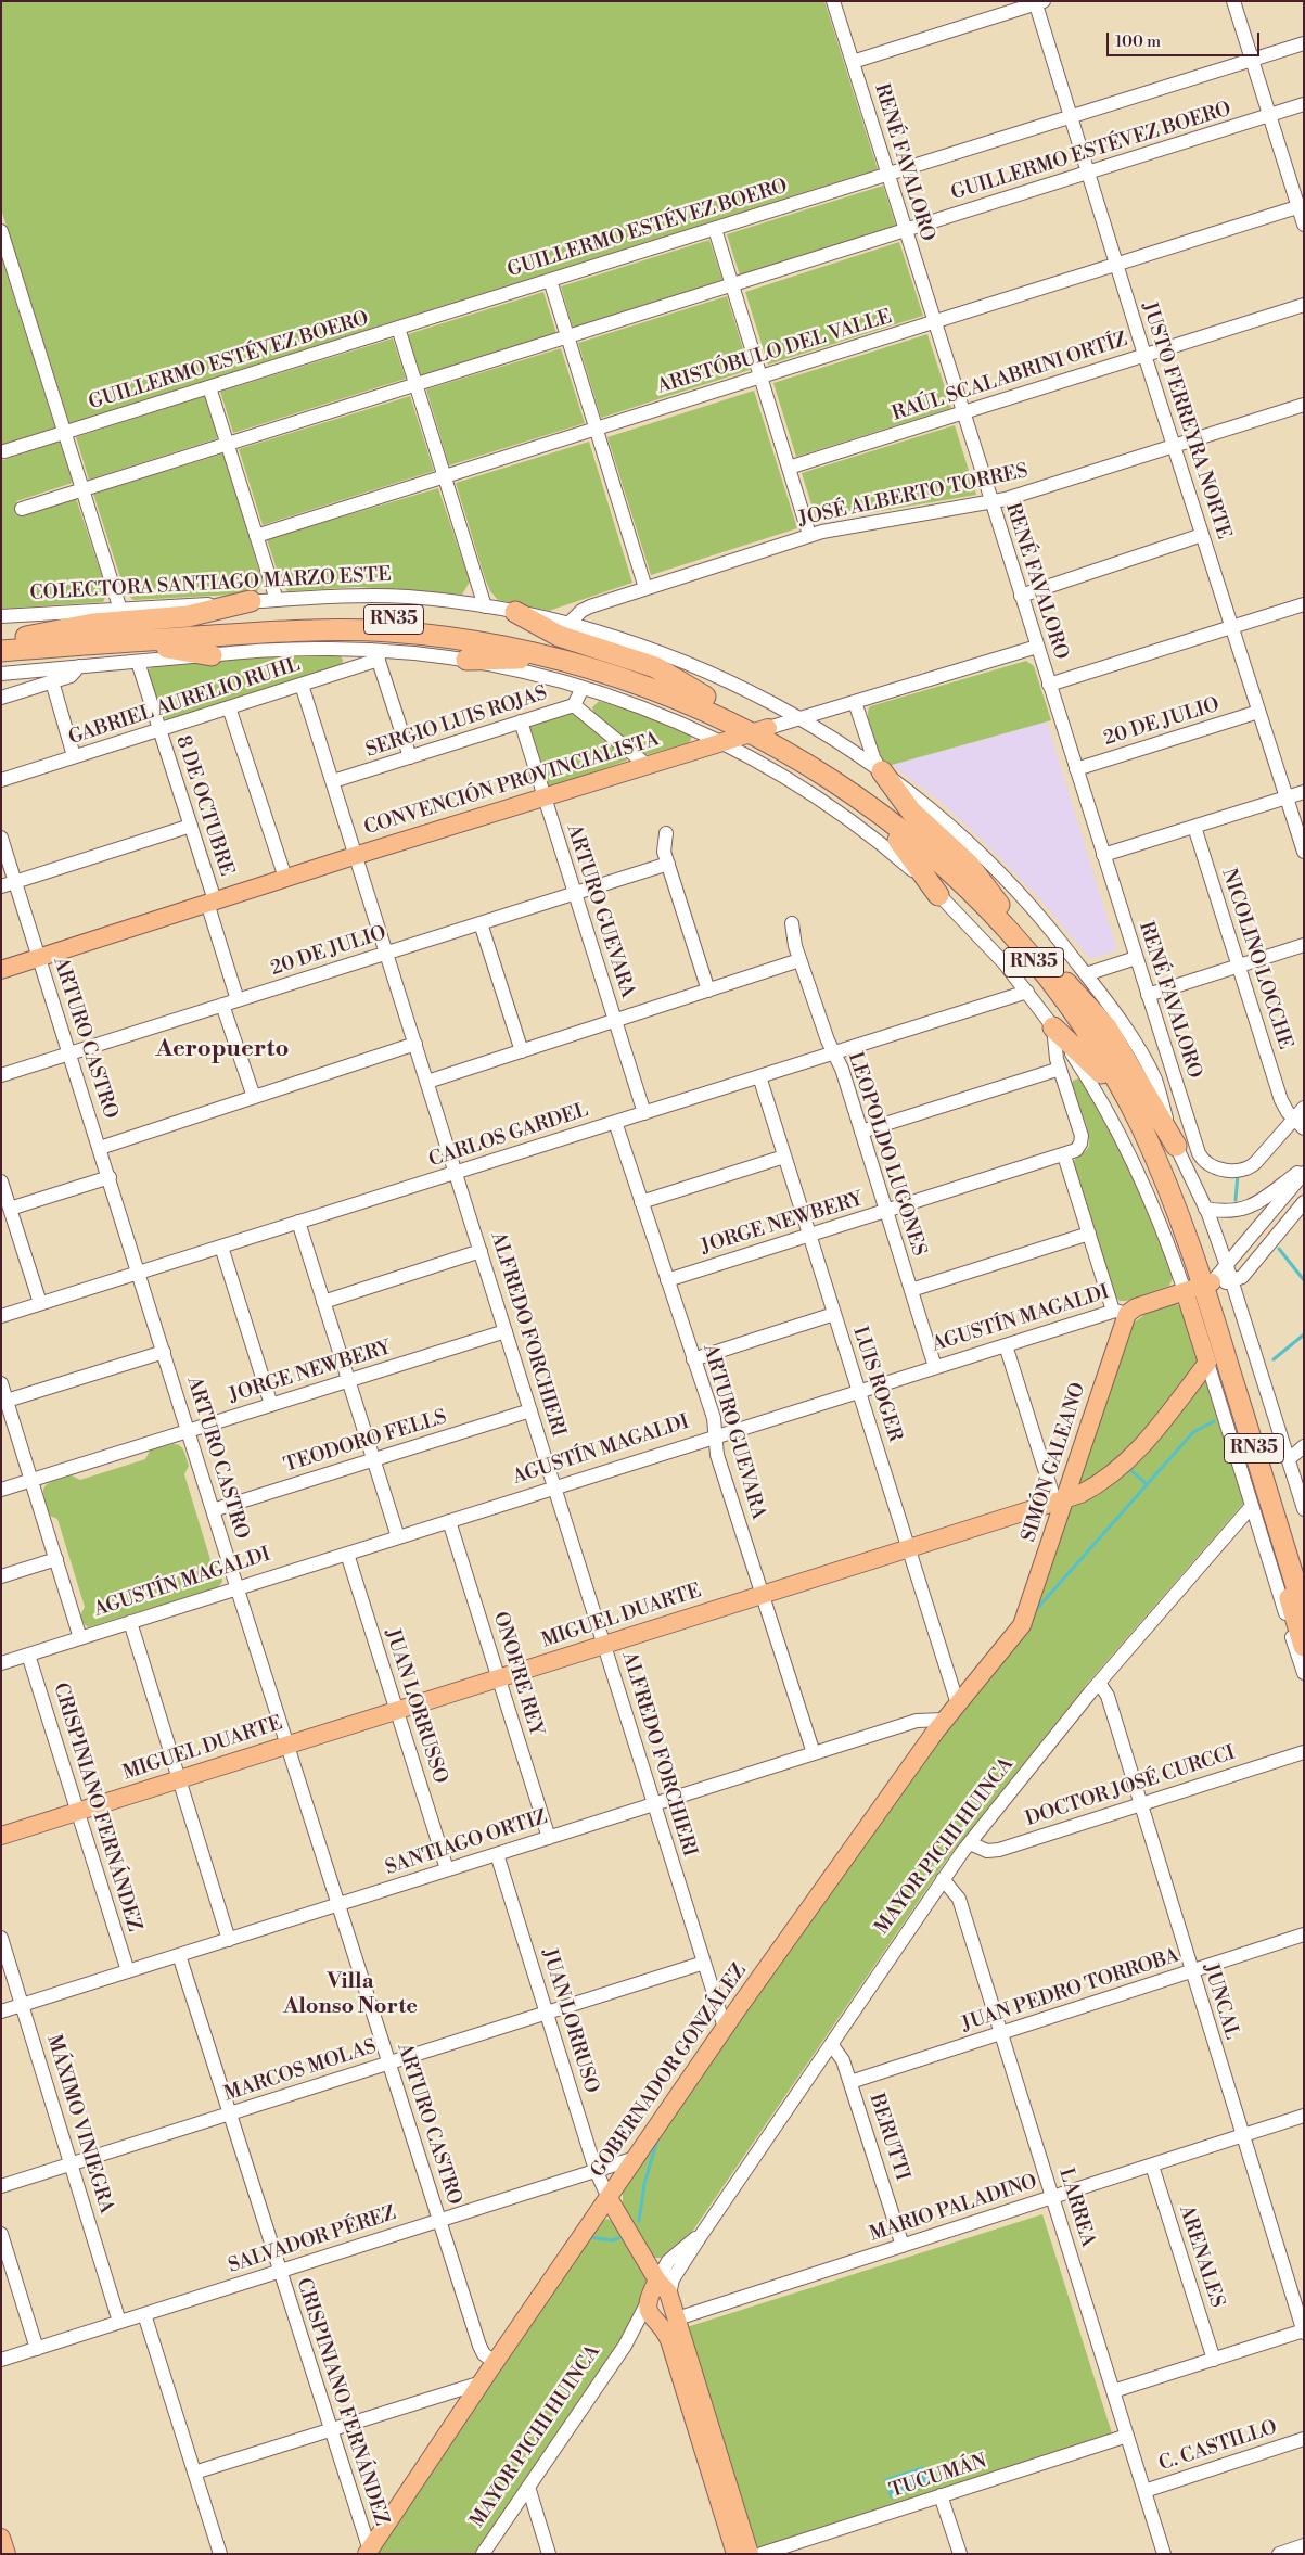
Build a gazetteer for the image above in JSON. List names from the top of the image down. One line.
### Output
{"streets":{"highway":["RN35"],"main road":["CONVENCIÓN PROVINCIALISTA","AGUSTÍN MAGALDI","SIMÓN GALEANO","MIGUEL DUARTE","MAYOR PICHI HUINCA","GOBERNADOR GONZÁLEZ"],"street":["GUILLERMO ESTÉVEZ BOERO","RENÉ FAVALORO","ARISTÓBULO DEL VALLE","RAÚL SCALABRINI ORTÍZ","JUSTO FERREYRA NORTE","JOSÉ ALBERTO TORRES","COLECTORA SANTIAGO MARZO ESTE","GABRIEL AURELIO RUHL","SERGIO LUIS ROJAS","20 DE JULIO","8 DE OCTUBRE","ARTURO GUEVARA","NICOLINO LOCCHE","ARTURO CASTRO","CARLOS GARDEL","LEOPOLDO LUGONES","JORGE NEWBERY","ALFREDO FORCHIERI","LUIS ROGER","TEODORO FELLS","ONOFRE REY","JUAN LORRUSSO","DOCTOR JOSÉ CURCCI","CRISPINIANO FERNÁNDEZ","SANTIAGO ORTIZ","JUAN PEDRO TORROBA","JUNCAL","JUAN LORRUSO","MARCOS MOLAS","MÁXIMO VINIEGRA","BERUTTI","LARREA","MARIO PALADINO","SALVADOR PÉREZ","ARENALES","C. CASTILLO","TUCUMÁN"]},"crossings":[["GUILLERMO ESTÉVEZ BOERO","RENÉ FAVALORO"],["GUILLERMO ESTÉVEZ BOERO","JUSTO FERREYRA NORTE"],["RENÉ FAVALORO","ARISTÓBULO DEL VALLE"],["RENÉ FAVALORO","RAÚL SCALABRINI ORTÍZ"],["RENÉ FAVALORO","JOSÉ ALBERTO TORRES"],["RENÉ FAVALORO","20 DE JULIO"],["RENÉ FAVALORO","CONVENCIÓN PROVINCIALISTA"],["RENÉ FAVALORO","NICOLINO LOCCHE"],["ARISTÓBULO DEL VALLE","JUSTO FERREYRA NORTE"],["RAÚL SCALABRINI ORTÍZ","JUSTO FERREYRA NORTE"],["JUSTO FERREYRA NORTE","JOSÉ ALBERTO TORRES"],["JUSTO FERREYRA NORTE","20 DE JULIO"],["JOSÉ ALBERTO TORRES","COLECTORA SANTIAGO MARZO ESTE"],["COLECTORA SANTIAGO MARZO ESTE","CONVENCIÓN PROVINCIALISTA"],["RN35","CONVENCIÓN PROVINCIALISTA"],["RN35","AGUSTÍN MAGALDI"],["RN35","MAYOR PICHI HUINCA"],["GABRIEL AURELIO RUHL","8 DE OCTUBRE"],["GABRIEL AURELIO RUHL","ALFREDO FORCHIERI"],["SERGIO LUIS ROJAS","ARTURO GUEVARA"],["SERGIO LUIS ROJAS","ALFREDO FORCHIERI"],["20 DE JULIO","8 DE OCTUBRE"],["20 DE JULIO","ARTURO GUEVARA"],["20 DE JULIO","ARTURO CASTRO"],["20 DE JULIO","ALFREDO FORCHIERI"],["CONVENCIÓN PROVINCIALISTA","8 DE OCTUBRE"],["CONVENCIÓN PROVINCIALISTA","ARTURO GUEVARA"],["CONVENCIÓN PROVINCIALISTA","ARTURO CASTRO"],["CONVENCIÓN PROVINCIALISTA","ALFREDO FORCHIERI"],["ARTURO GUEVARA","CARLOS GARDEL"],["ARTURO GUEVARA","JORGE NEWBERY"],["ARTURO GUEVARA","AGUSTÍN MAGALDI"],["ARTURO GUEVARA","MIGUEL DUARTE"],["ARTURO GUEVARA","SANTIAGO ORTIZ"],["ARTURO CASTRO","CARLOS GARDEL"],["ARTURO CASTRO","JORGE NEWBERY"],["ARTURO CASTRO","AGUSTÍN MAGALDI"],["ARTURO CASTRO","TEODORO FELLS"],["ARTURO CASTRO","MIGUEL DUARTE"],["ARTURO CASTRO","SANTIAGO ORTIZ"],["ARTURO CASTRO","MARCOS MOLAS"],["ARTURO CASTRO","GOBERNADOR GONZÁLEZ"],["ARTURO CASTRO","SALVADOR PÉREZ"],["CARLOS GARDEL","LEOPOLDO LUGONES"],["CARLOS GARDEL","ALFREDO FORCHIERI"],["CARLOS GARDEL","LUIS ROGER"],["LEOPOLDO LUGONES","JORGE NEWBERY"],["LEOPOLDO LUGONES","AGUSTÍN MAGALDI"],["JORGE NEWBERY","ALFREDO FORCHIERI"],["JORGE NEWBERY","LUIS ROGER"],["AGUSTÍN MAGALDI","ALFREDO FORCHIERI"],["AGUSTÍN MAGALDI","LUIS ROGER"],["AGUSTÍN MAGALDI","SIMÓN GALEANO"],["AGUSTÍN MAGALDI","ONOFRE REY"],["AGUSTÍN MAGALDI","JUAN LORRUSSO"],["AGUSTÍN MAGALDI","CRISPINIANO FERNÁNDEZ"],["ALFREDO FORCHIERI","TEODORO FELLS"],["ALFREDO FORCHIERI","MIGUEL DUARTE"],["ALFREDO FORCHIERI","SANTIAGO ORTIZ"],["ALFREDO FORCHIERI","MARCOS MOLAS"],["ALFREDO FORCHIERI","GOBERNADOR GONZÁLEZ"],["LUIS ROGER","MIGUEL DUARTE"],["LUIS ROGER","GOBERNADOR GONZÁLEZ"],["SIMÓN GALEANO","MIGUEL DUARTE"],["SIMÓN GALEANO","GOBERNADOR GONZÁLEZ"],["MIGUEL DUARTE","ONOFRE REY"],["MIGUEL DUARTE","JUAN LORRUSSO"],["MIGUEL DUARTE","CRISPINIANO FERNÁNDEZ"],["ONOFRE REY","SANTIAGO ORTIZ"],["JUAN LORRUSSO","SANTIAGO ORTIZ"],["DOCTOR JOSÉ CURCCI","MAYOR PICHI HUINCA"],["DOCTOR JOSÉ CURCCI","JUNCAL"],["CRISPINIANO FERNÁNDEZ","SANTIAGO ORTIZ"],["CRISPINIANO FERNÁNDEZ","MARCOS MOLAS"],["CRISPINIANO FERNÁNDEZ","GOBERNADOR GONZÁLEZ"],["CRISPINIANO FERNÁNDEZ","SALVADOR PÉREZ"],["SANTIAGO ORTIZ","JUAN LORRUSO"],["SANTIAGO ORTIZ","GOBERNADOR GONZÁLEZ"],["SANTIAGO ORTIZ","MÁXIMO VINIEGRA"],["MAYOR PICHI HUINCA","JUNCAL"],["MAYOR PICHI HUINCA","BERUTTI"],["MAYOR PICHI HUINCA","LARREA"],["MAYOR PICHI HUINCA","MARIO PALADINO"],["JUAN PEDRO TORROBA","JUNCAL"],["JUAN PEDRO TORROBA","BERUTTI"],["JUAN PEDRO TORROBA","LARREA"],["JUNCAL","MARIO PALADINO"],["JUAN LORRUSO","MARCOS MOLAS"],["JUAN LORRUSO","GOBERNADOR GONZÁLEZ"],["JUAN LORRUSO","SALVADOR PÉREZ"],["MARCOS MOLAS","MÁXIMO VINIEGRA"],["GOBERNADOR GONZÁLEZ","SALVADOR PÉREZ"],["MÁXIMO VINIEGRA","SALVADOR PÉREZ"],["BERUTTI","MARIO PALADINO"],["LARREA","MARIO PALADINO"],["LARREA","C. CASTILLO"],["LARREA","TUCUMÁN"],["MARIO PALADINO","ARENALES"]],"districts":["Aeropuerto","Villa Alonso Norte"],"scale_bar":"100 m"}
